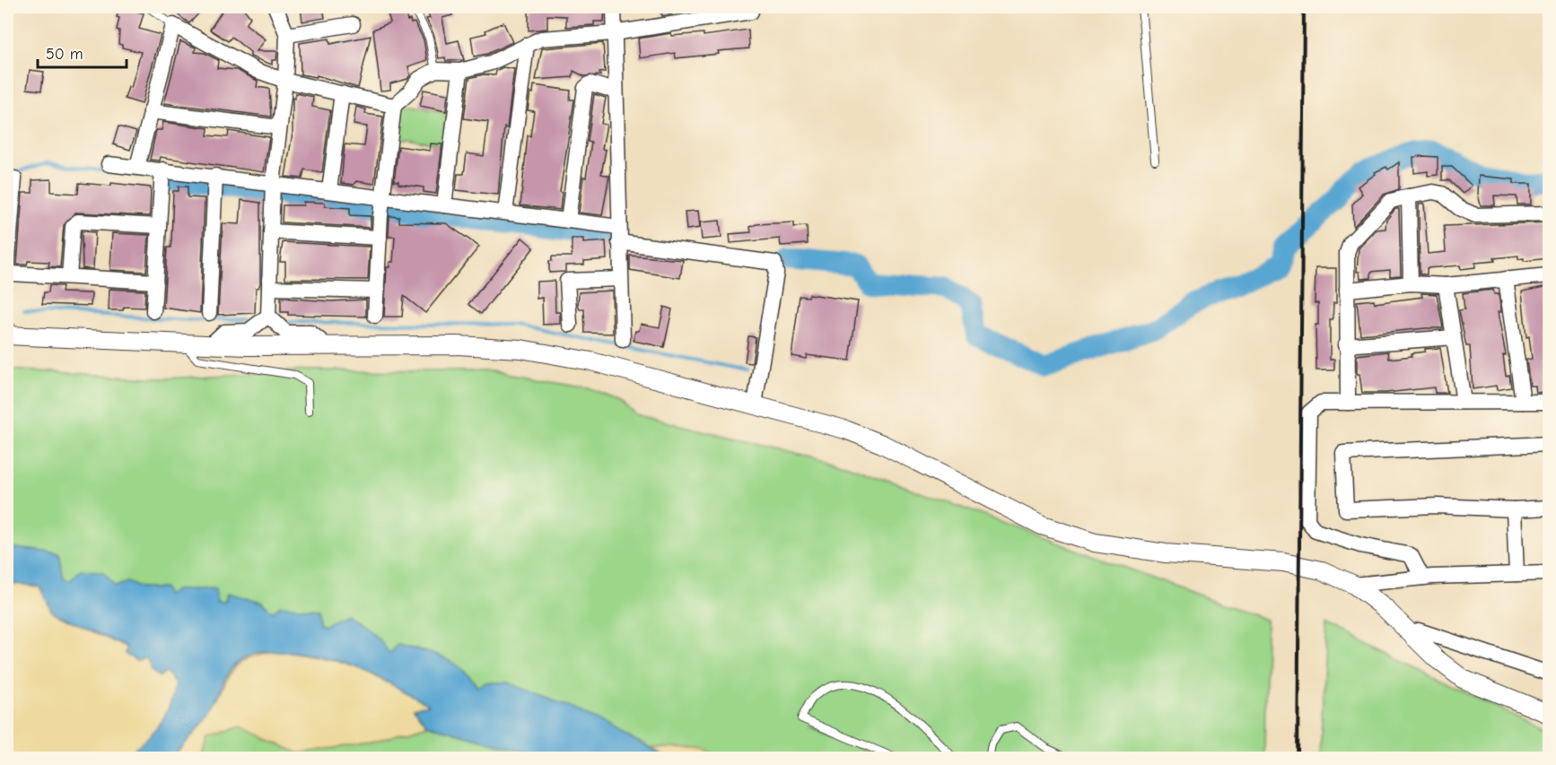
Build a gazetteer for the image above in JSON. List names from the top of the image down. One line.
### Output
{"scale_bar":"50 m"}
